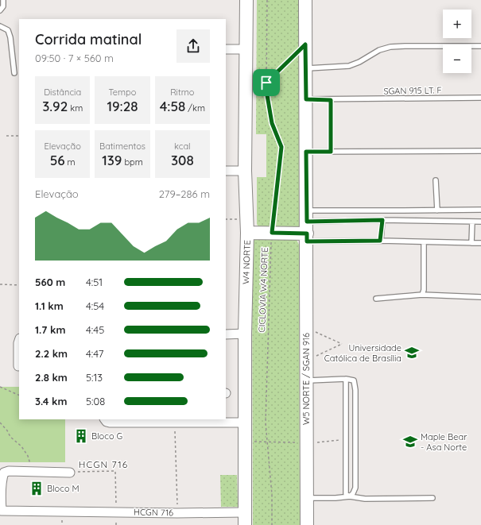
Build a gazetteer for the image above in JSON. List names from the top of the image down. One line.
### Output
{"streets":{"main road":["W4 NORTE","W5 NORTE / SGAN 916"],"street":["HCGN 716"],"lane":["SGAN 915 LT. F"],"path":["CICLOVIA W4 NORTE"]},"crossings":[["SGAN 915 LT. F","W5 NORTE / SGAN 916"],["W4 NORTE","HCGN 716"]],"districts":["HCGN 716"],"places":{"school or university":["Universidade Católica de Brasília","Maple Bear - Asa Norte"],"building":["Bloco G","Bloco M"]},"page":{"map_buttons":["+","−"],"heading":["Corrida matinal","09:50 · 7 × 560 m"],"stats":[["Distância","3.92 km"],["Tempo","19:28"],["Ritmo","4:58 /km"],["Elevação","56 m"],["Batimentos","139 bpm"],["kcal","308"]],"chart":["Elevação","279–286 m"],"list":[{"name":"560 m","note":"4:51"},{"name":"1.1 km","note":"4:54"},{"name":"1.7 km","note":"4:45"},{"name":"2.2 km","note":"4:47"},{"name":"2.8 km","note":"5:13"},{"name":"3.4 km","note":"5:08"}]}}
